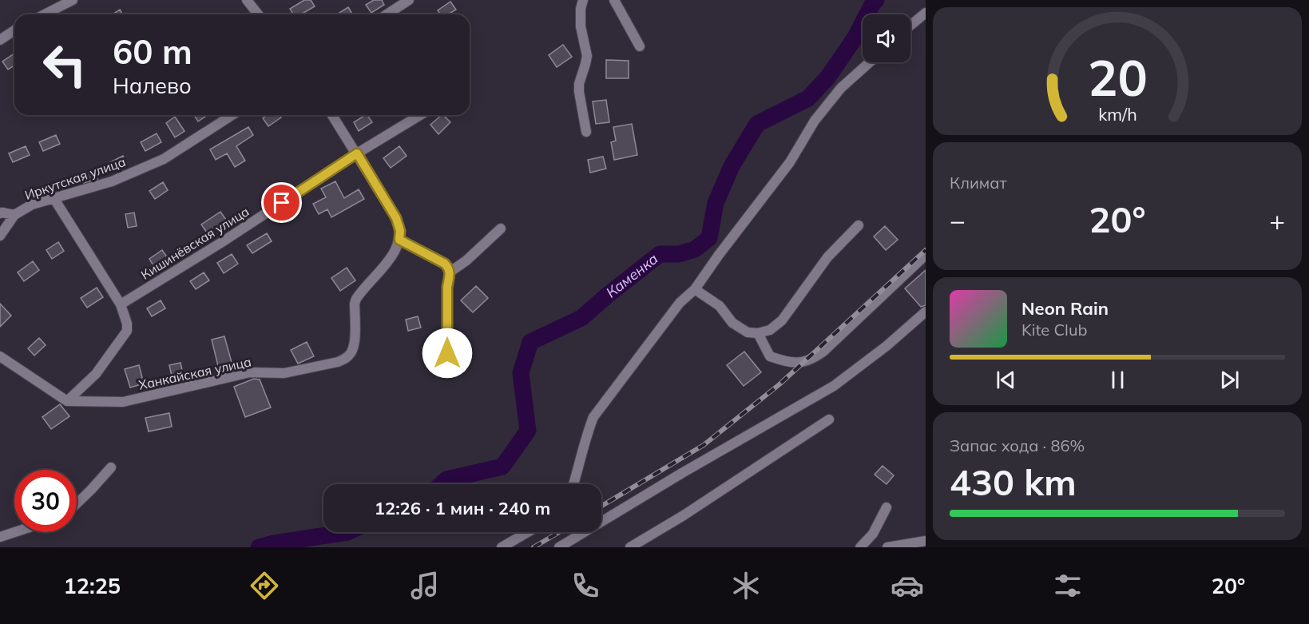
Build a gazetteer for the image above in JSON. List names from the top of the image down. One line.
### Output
{"streets":{"street":["Иркутская улица","Кишинёвская улица","Ханкайская улица"]},"water":["Каменка"],"page":{"turn":["60 m","Налево"],"tile":["Климат",["Запас хода · 86%","430 km"]],"heat":["−","20°","+"],"song":["Neon Rain","Kite Club"],"limit":"30","trip":"12:26 · 1 мин · 240 m","tabs":["12:25","20°"],"gauge":["20","km/h"]}}
